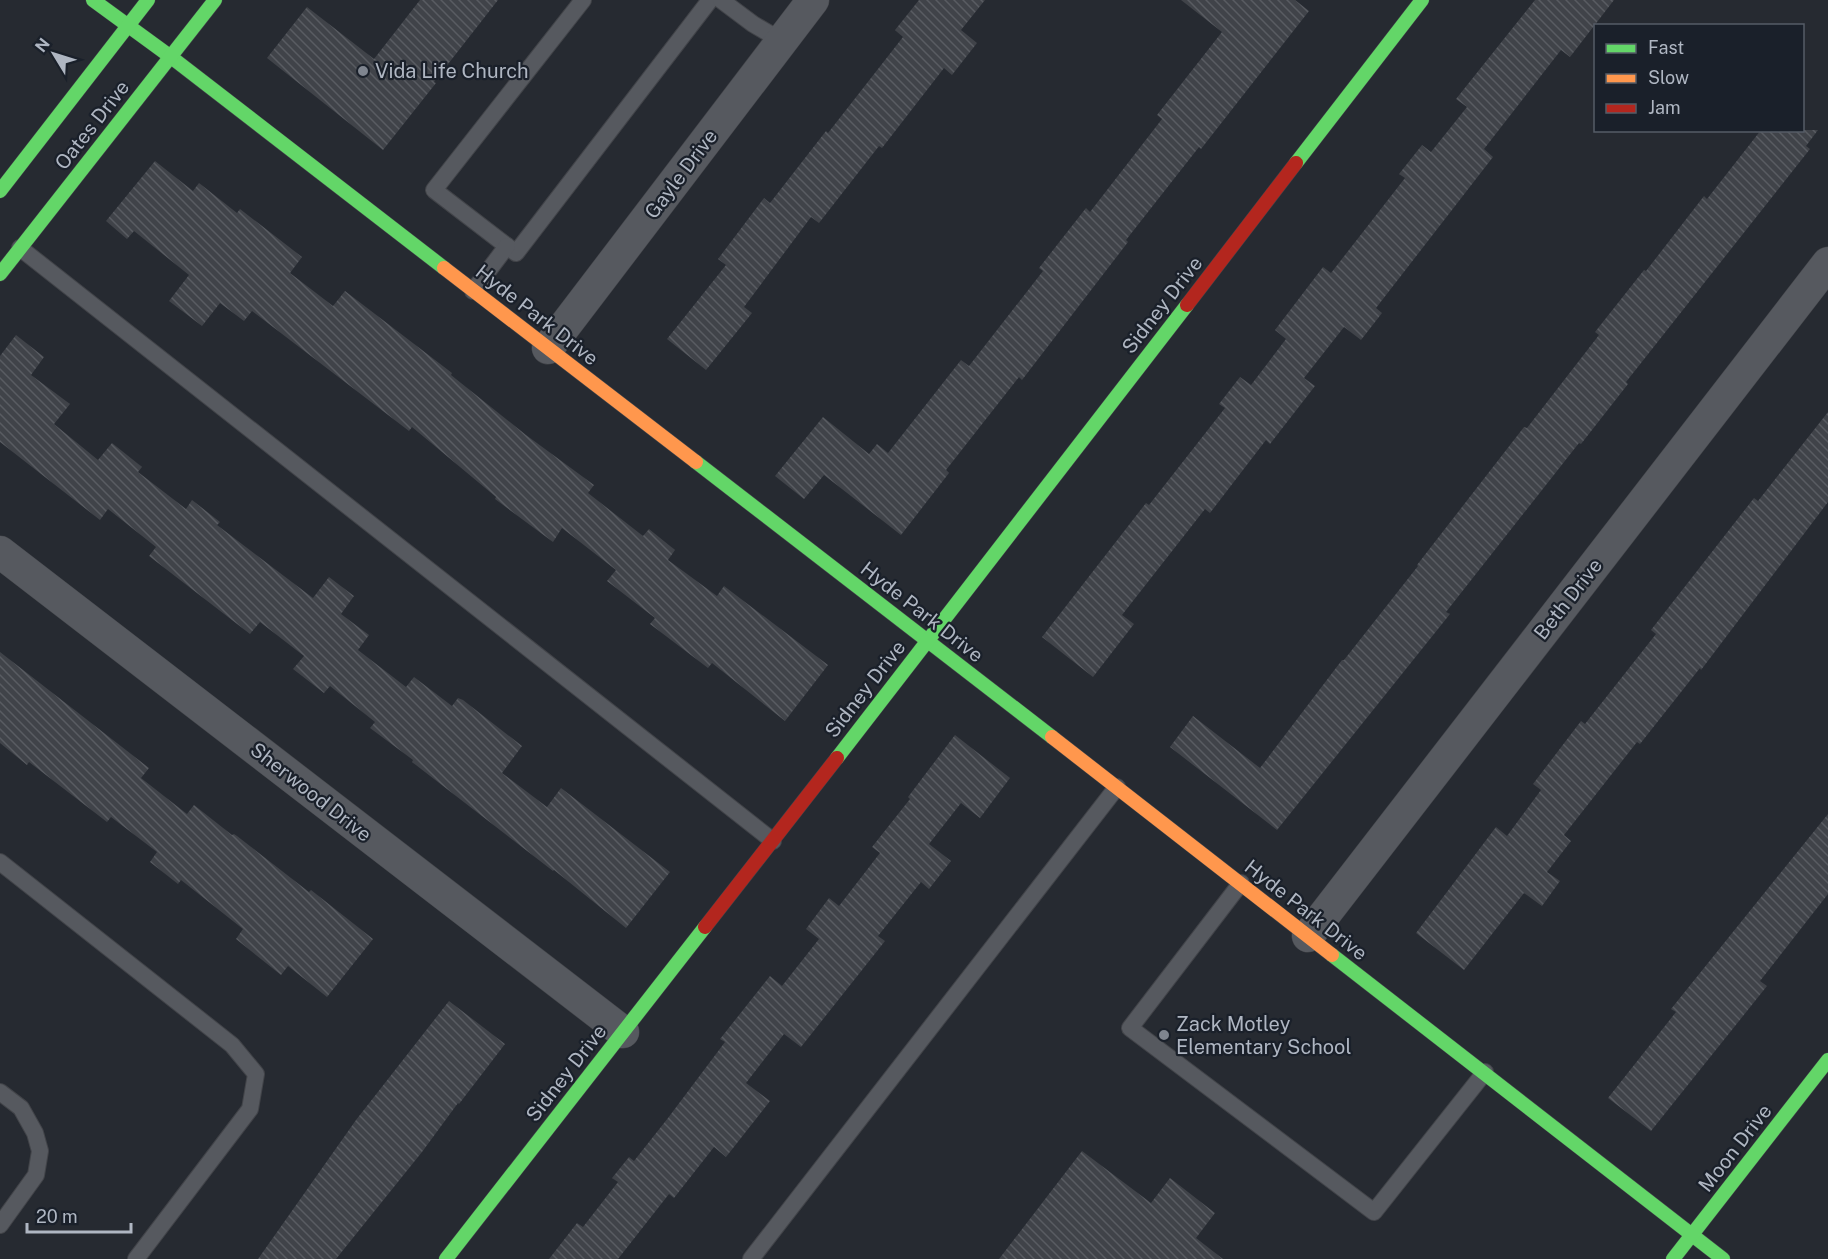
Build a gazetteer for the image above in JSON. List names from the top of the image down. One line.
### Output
{"streets":{"street":["Oates Drive","Gayle Drive","Sidney Drive","Hyde Park Drive","Beth Drive","Sherwood Drive","Moon Drive"]},"crossings":[["Oates Drive","Hyde Park Drive"],["Gayle Drive","Hyde Park Drive"],["Sidney Drive","Hyde Park Drive"],["Sidney Drive","Sherwood Drive"],["Hyde Park Drive","Beth Drive"],["Hyde Park Drive","Moon Drive"]],"places":["Vida Life Church","Zack Motley Elementary School"],"legend":["Fast","Slow","Jam"],"scale_bar":"20 m","north":"top left"}
